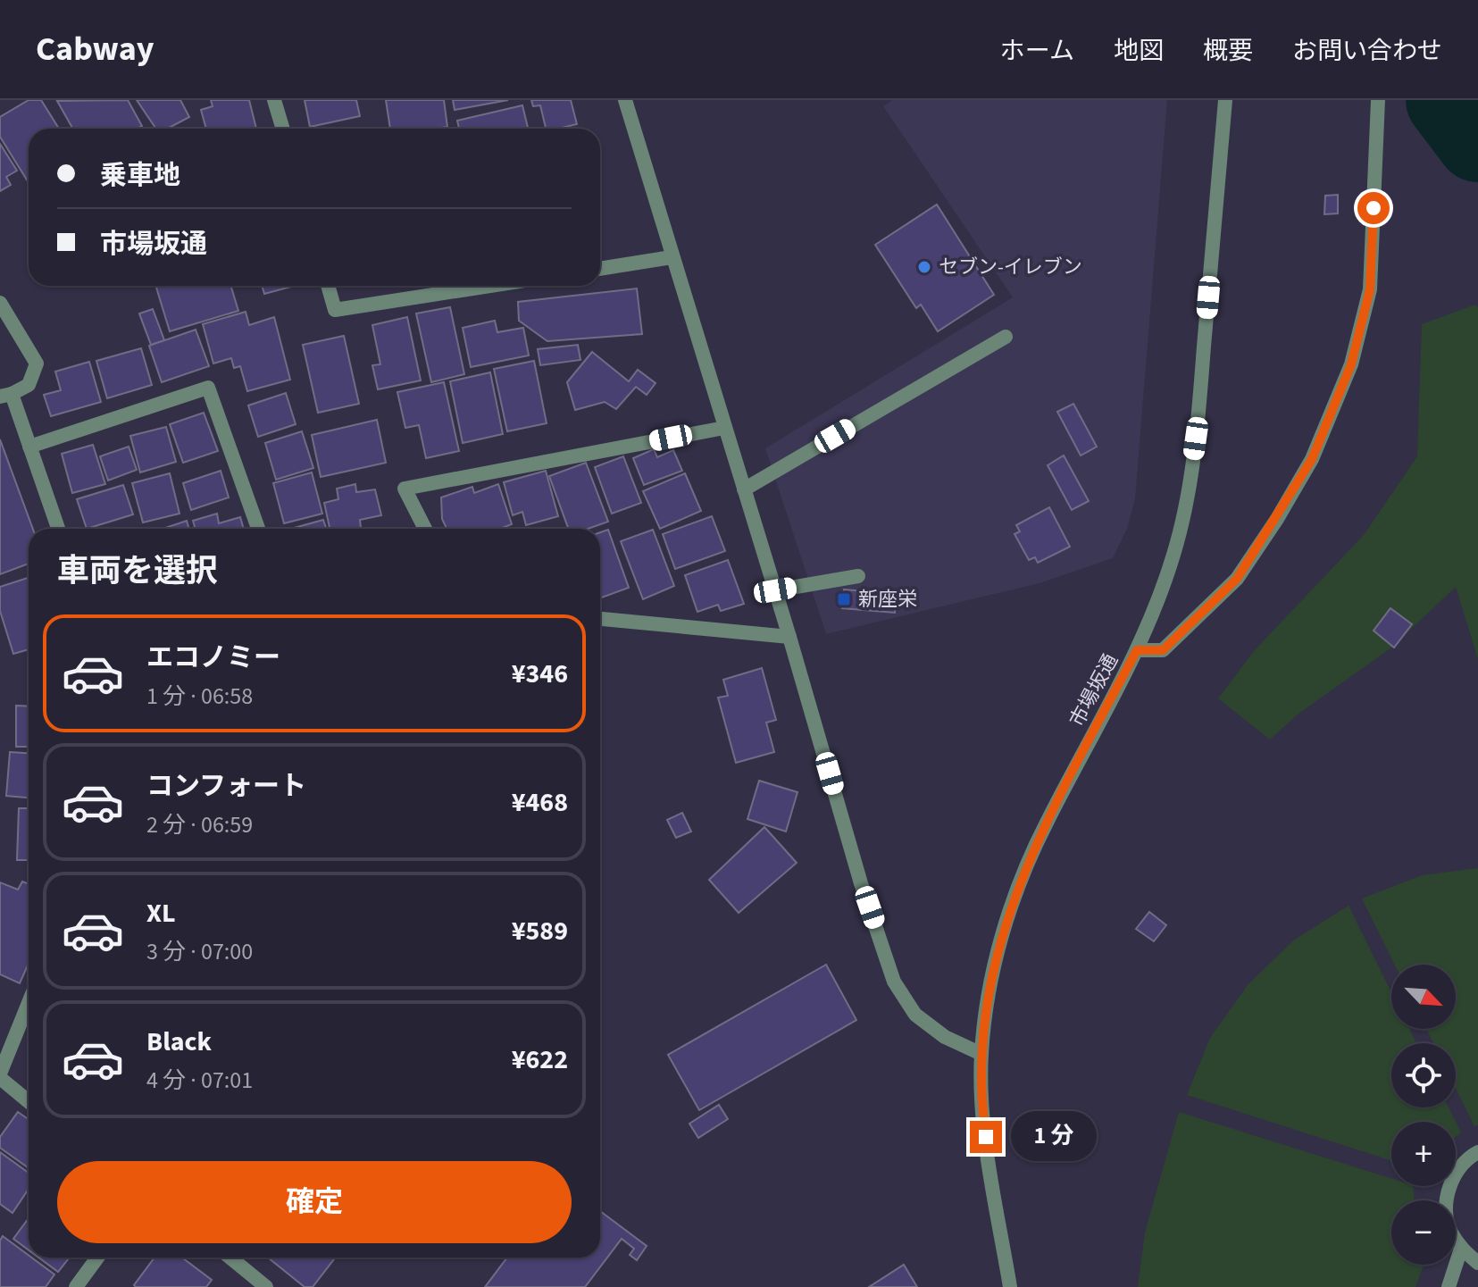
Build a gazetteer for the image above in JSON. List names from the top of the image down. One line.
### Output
{"streets":{"street":["市場坂通"]},"places":{"other":["セブン-イレブン"],"transit":["新座栄"]},"north":"bottom right","page":{"header":"Cabway","nav":["ホーム","地図","概要","お問い合わせ"],"banner":["乗車地","市場坂通"],"heading":"車両を選択","list":[{"name":"エコノミー","note":"1 分 · 06:58","value":"¥346"},{"name":"コンフォート","note":"2 分 · 06:59","value":"¥468"},{"name":"XL","note":"3 分 · 07:00","value":"¥589"},{"name":"Black","note":"4 分 · 07:01","value":"¥622"}],"map_buttons":["+","−"],"bubble":"1 分","buttons":"確定"}}
